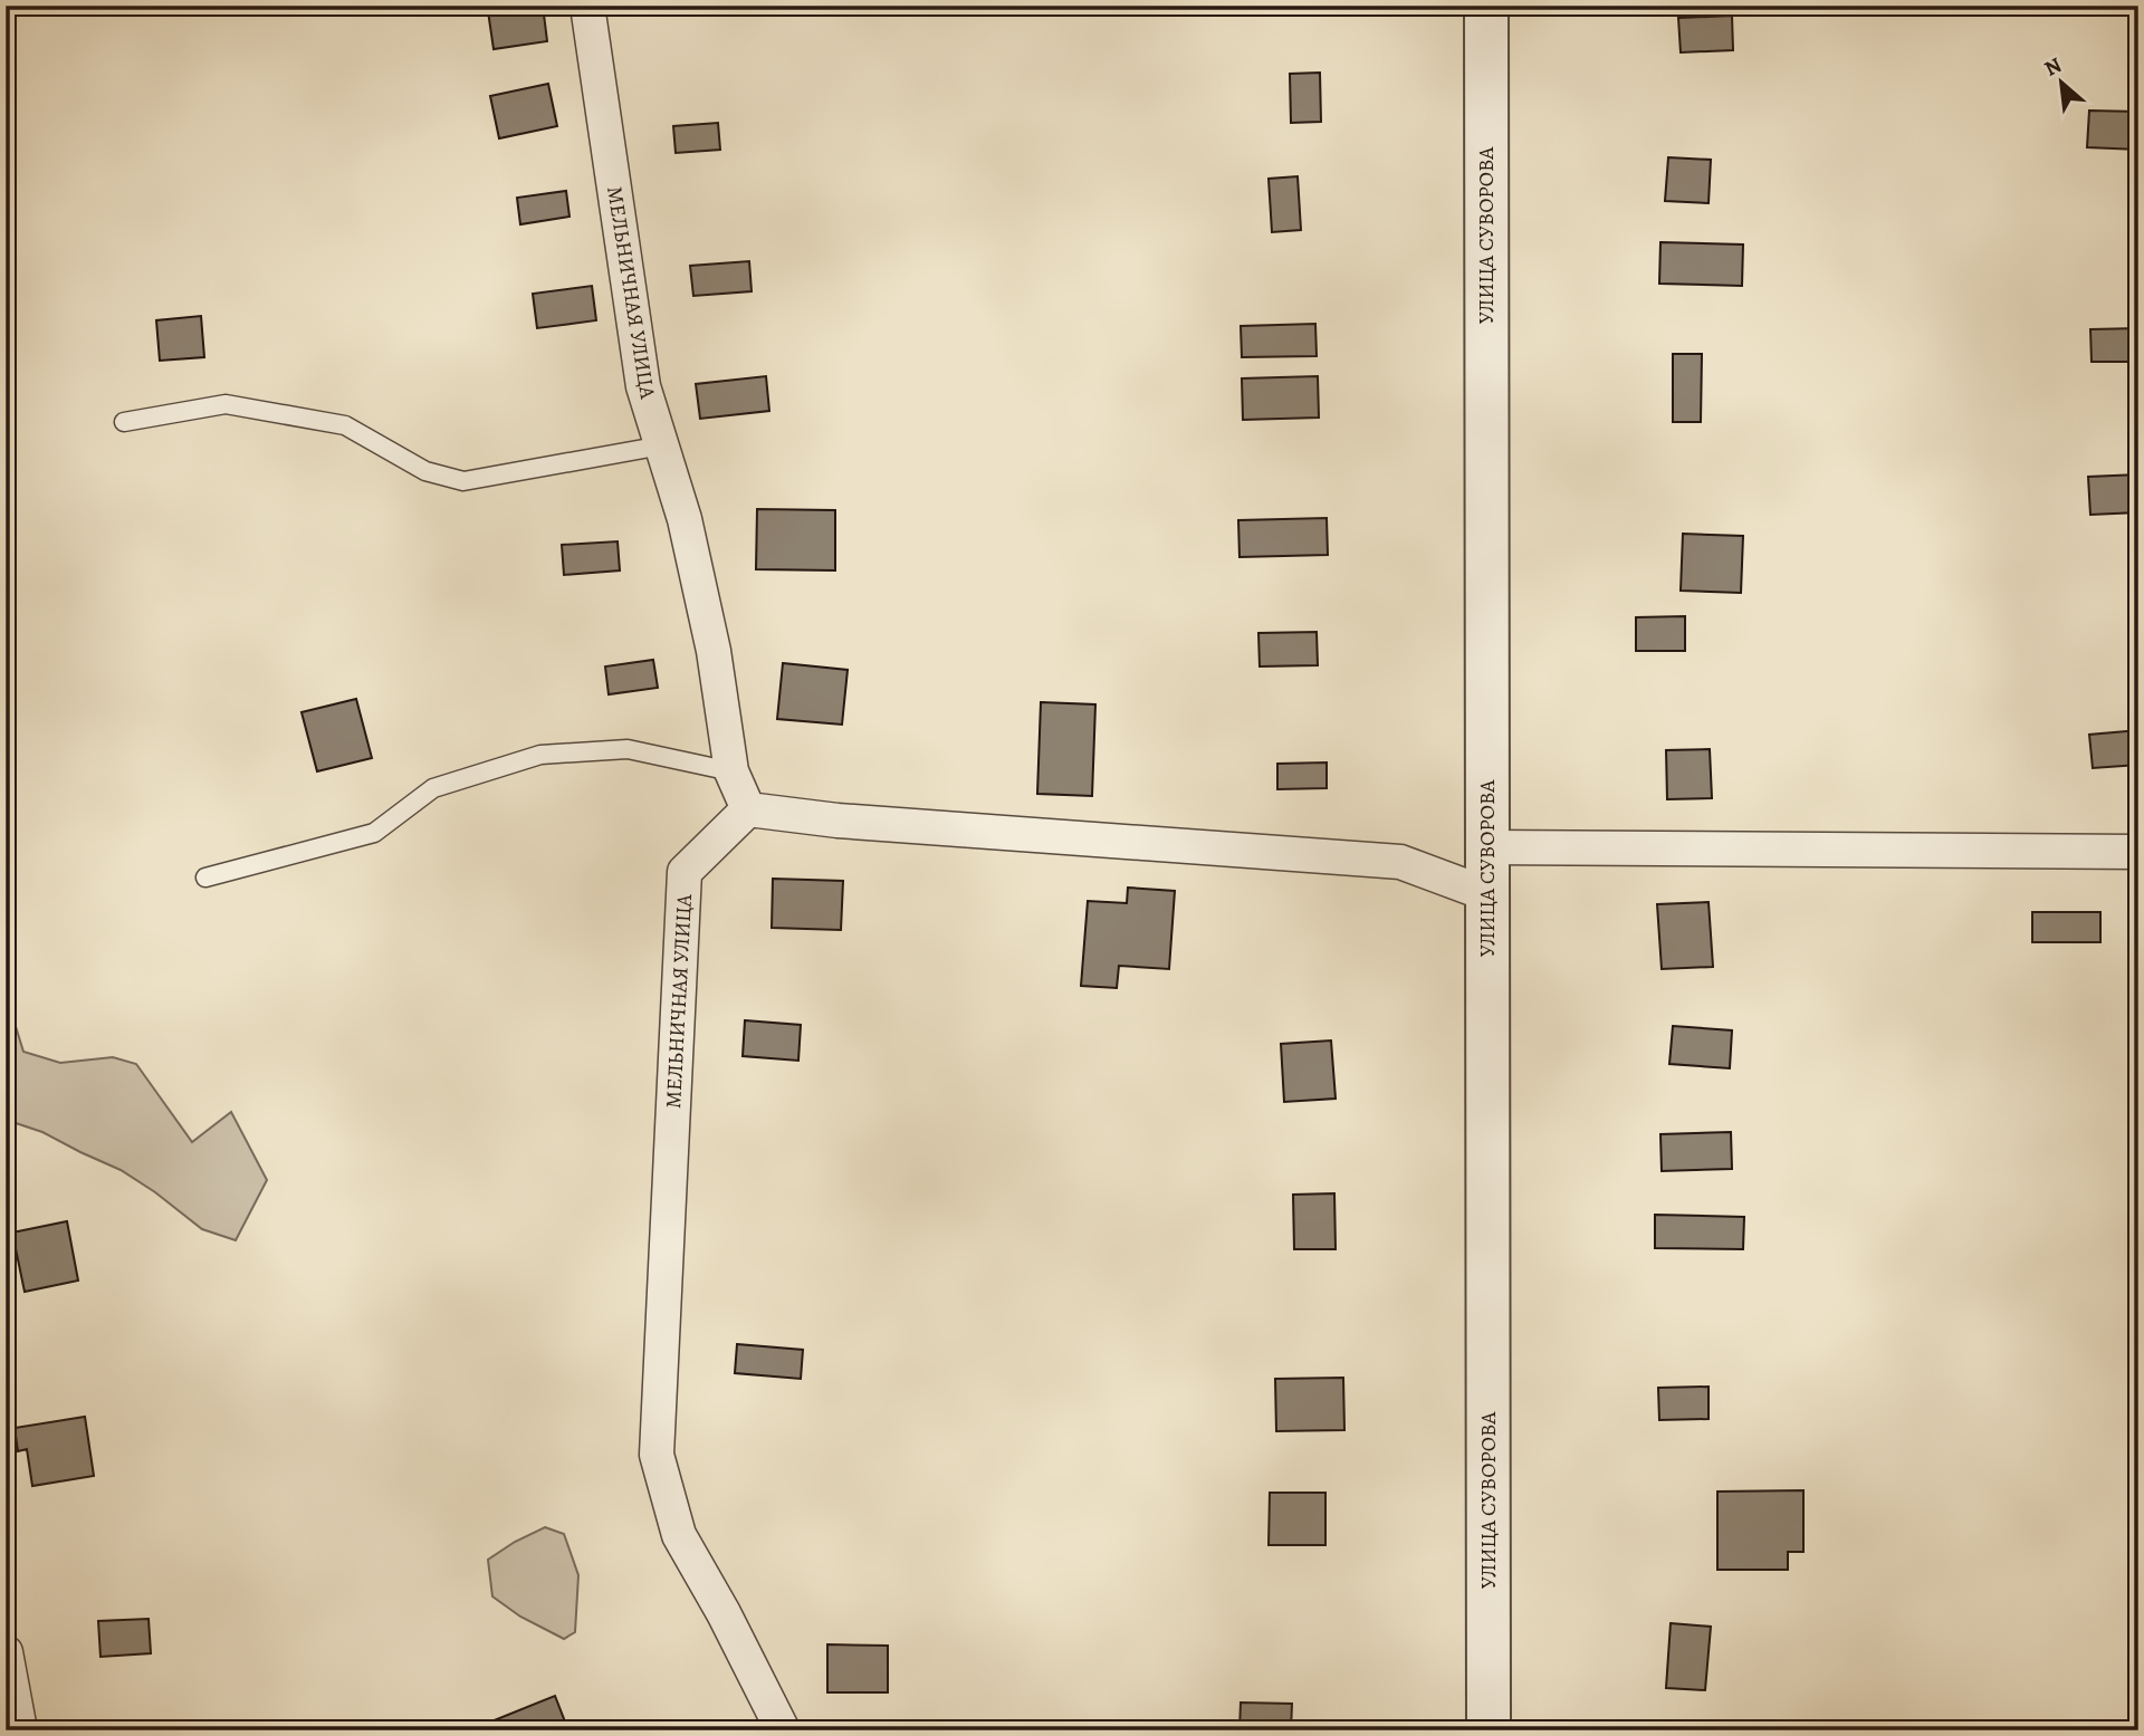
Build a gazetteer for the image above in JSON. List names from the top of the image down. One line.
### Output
{"streets":{"street":["УЛИЦА СУВОРОВА","МЕЛЬНИЧНАЯ УЛИЦА"]},"north":"top left"}
